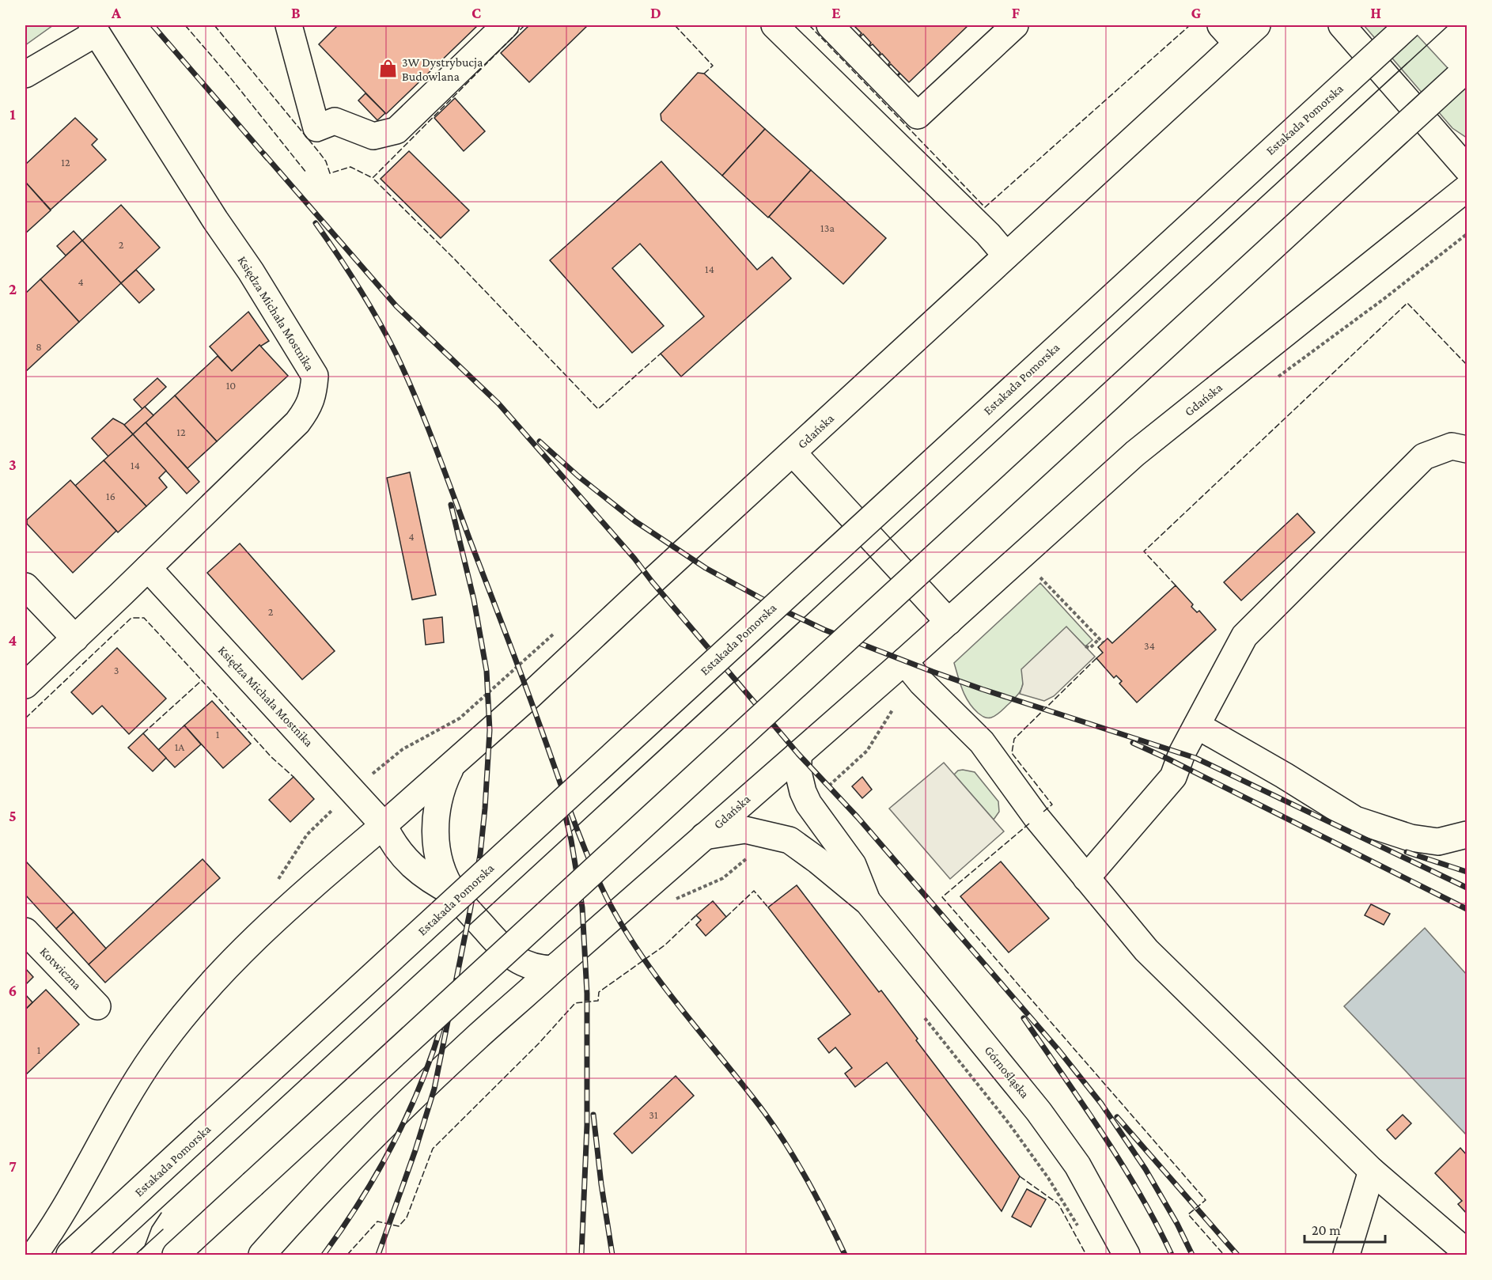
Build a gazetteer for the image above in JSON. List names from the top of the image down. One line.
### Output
{"streets":{"main road":["Estakada Pomorska","Księdza Michała Mostnika","Gdańska","Kotwiczna","Górnośląska"]},"crossings":[["Księdza Michała Mostnika","Gdańska"],["Gdańska","Górnośląska"]],"places":{"shop":["3W Dystrybucja Budowlana"]},"house_numbers":["12","13a","2","14","4","8","10","12","14","16","4","2","34","3","1","1A","1","31"],"scale_bar":"20 m","grid":{"columns":["A","B","C","D","E","F","G","H"],"rows":["1","2","3","4","5","6","7"]}}
